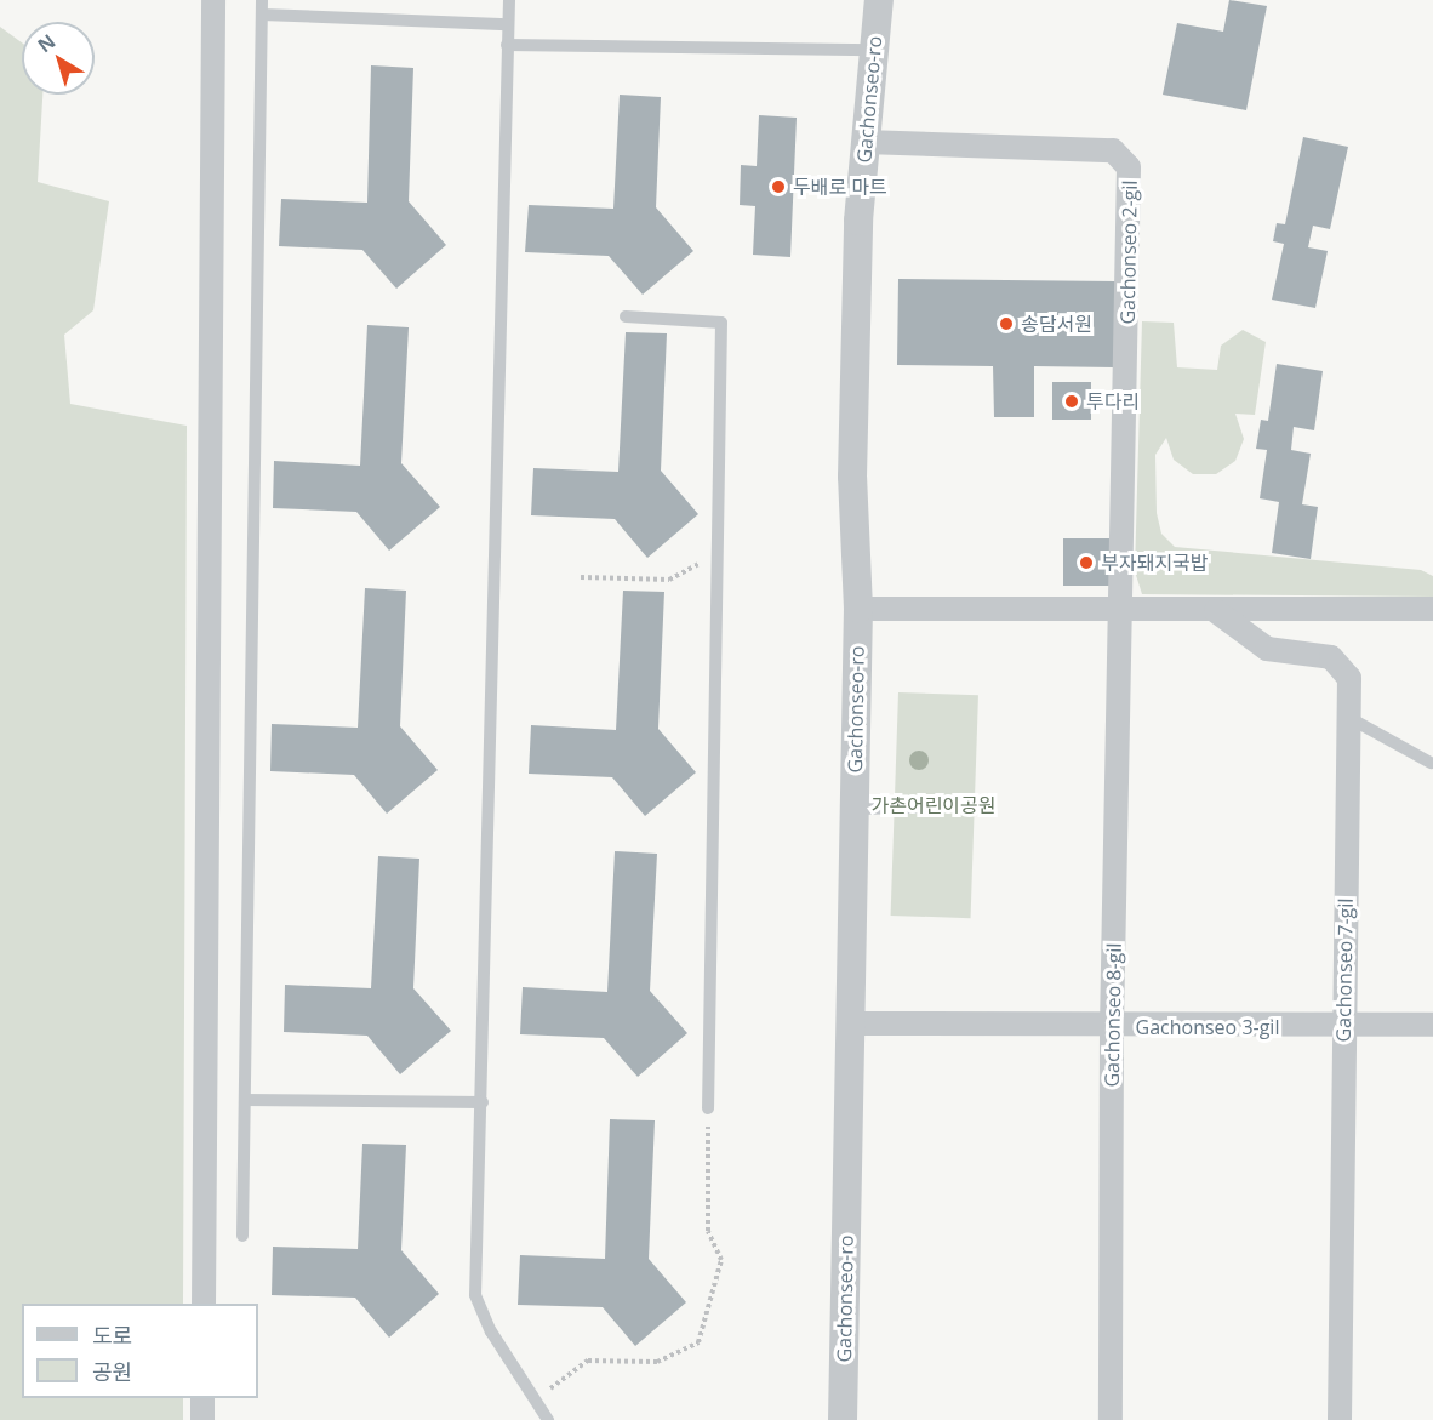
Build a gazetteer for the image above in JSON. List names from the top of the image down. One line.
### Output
{"streets":{"street":["Gachonseo-ro","Gachonseo 2-gil","Gachonseo 7-gil","Gachonseo 8-gil","Gachonseo 3-gil"]},"crossings":[["Gachonseo-ro","Gachonseo 2-gil"],["Gachonseo-ro","Gachonseo 3-gil"],["Gachonseo 2-gil","Gachonseo 8-gil"],["Gachonseo 7-gil","Gachonseo 3-gil"],["Gachonseo 8-gil","Gachonseo 3-gil"]],"parks":["가촌어린이공원"],"places":["두배로 마트","송담서원","투다리","부자돼지국밥"],"legend":["도로","공원"],"north":"top left"}
